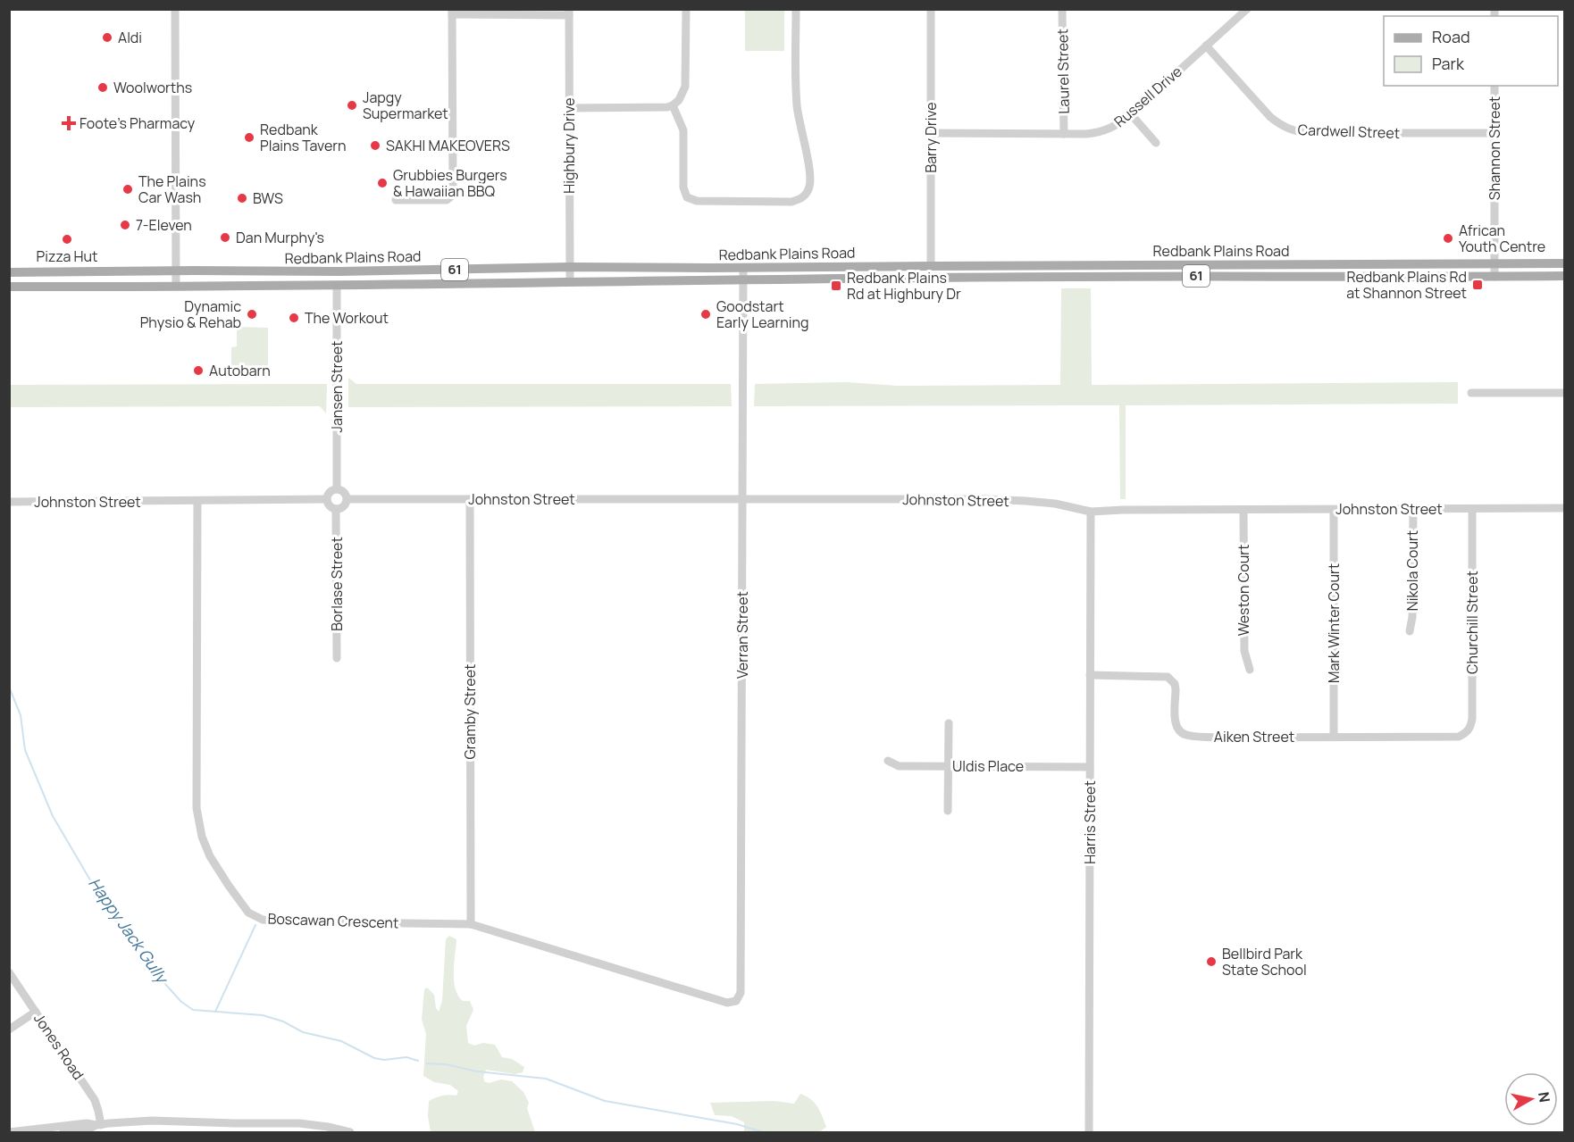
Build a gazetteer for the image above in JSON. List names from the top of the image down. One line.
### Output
{"streets":{"main road":["Redbank Plains Road","61"],"street":["Laurel Street","Russell Drive","Cardwell Street","Barry Drive","Highbury Drive","Shannon Street","Jansen Street","Johnston Street","Nikola Court","Borlase Street","Weston Court","Churchill Street","Mark Winter Court","Verran Street","Gramby Street","Aiken Street","Uldis Place","Harris Street","Boscawan Crescent","Jones Road"]},"crossings":[["Laurel Street","Russell Drive"],["Russell Drive","Cardwell Street"],["Russell Drive","Barry Drive"],["Cardwell Street","Shannon Street"],["Barry Drive","Redbank Plains Road"],["Highbury Drive","Redbank Plains Road"],["Shannon Street","Redbank Plains Road"],["Redbank Plains Road","Jansen Street"],["Redbank Plains Road","Verran Street"],["Jansen Street","Johnston Street"],["Jansen Street","Borlase Street"],["Johnston Street","Nikola Court"],["Johnston Street","Borlase Street"],["Johnston Street","Weston Court"],["Johnston Street","Churchill Street"],["Johnston Street","Mark Winter Court"],["Johnston Street","Verran Street"],["Johnston Street","Gramby Street"],["Johnston Street","Harris Street"],["Johnston Street","Boscawan Crescent"],["Churchill Street","Aiken Street"],["Mark Winter Court","Aiken Street"],["Verran Street","Boscawan Crescent"],["Gramby Street","Boscawan Crescent"],["Aiken Street","Harris Street"],["Uldis Place","Harris Street"]],"water":["Happy Jack Gully"],"places":{"other":["Aldi","Woolworths","Japgy Supermarket","Redbank Plains Tavern","SAKHI MAKEOVERS","Grubbies Burgers & Hawaiian BBQ","The Plains Car Wash","BWS","7-Eleven","Dan Murphy's","African Youth Centre","Pizza Hut","Dynamic Physio & Rehab","Goodstart Early Learning","The Workout","Autobarn","Bellbird Park State School"],"health":["Foote's Pharmacy"],"transit":["Redbank Plains Rd at Shannon Street","Redbank Plains Rd at Highbury Dr"]},"legend":["Road","Park"],"north":"right"}
